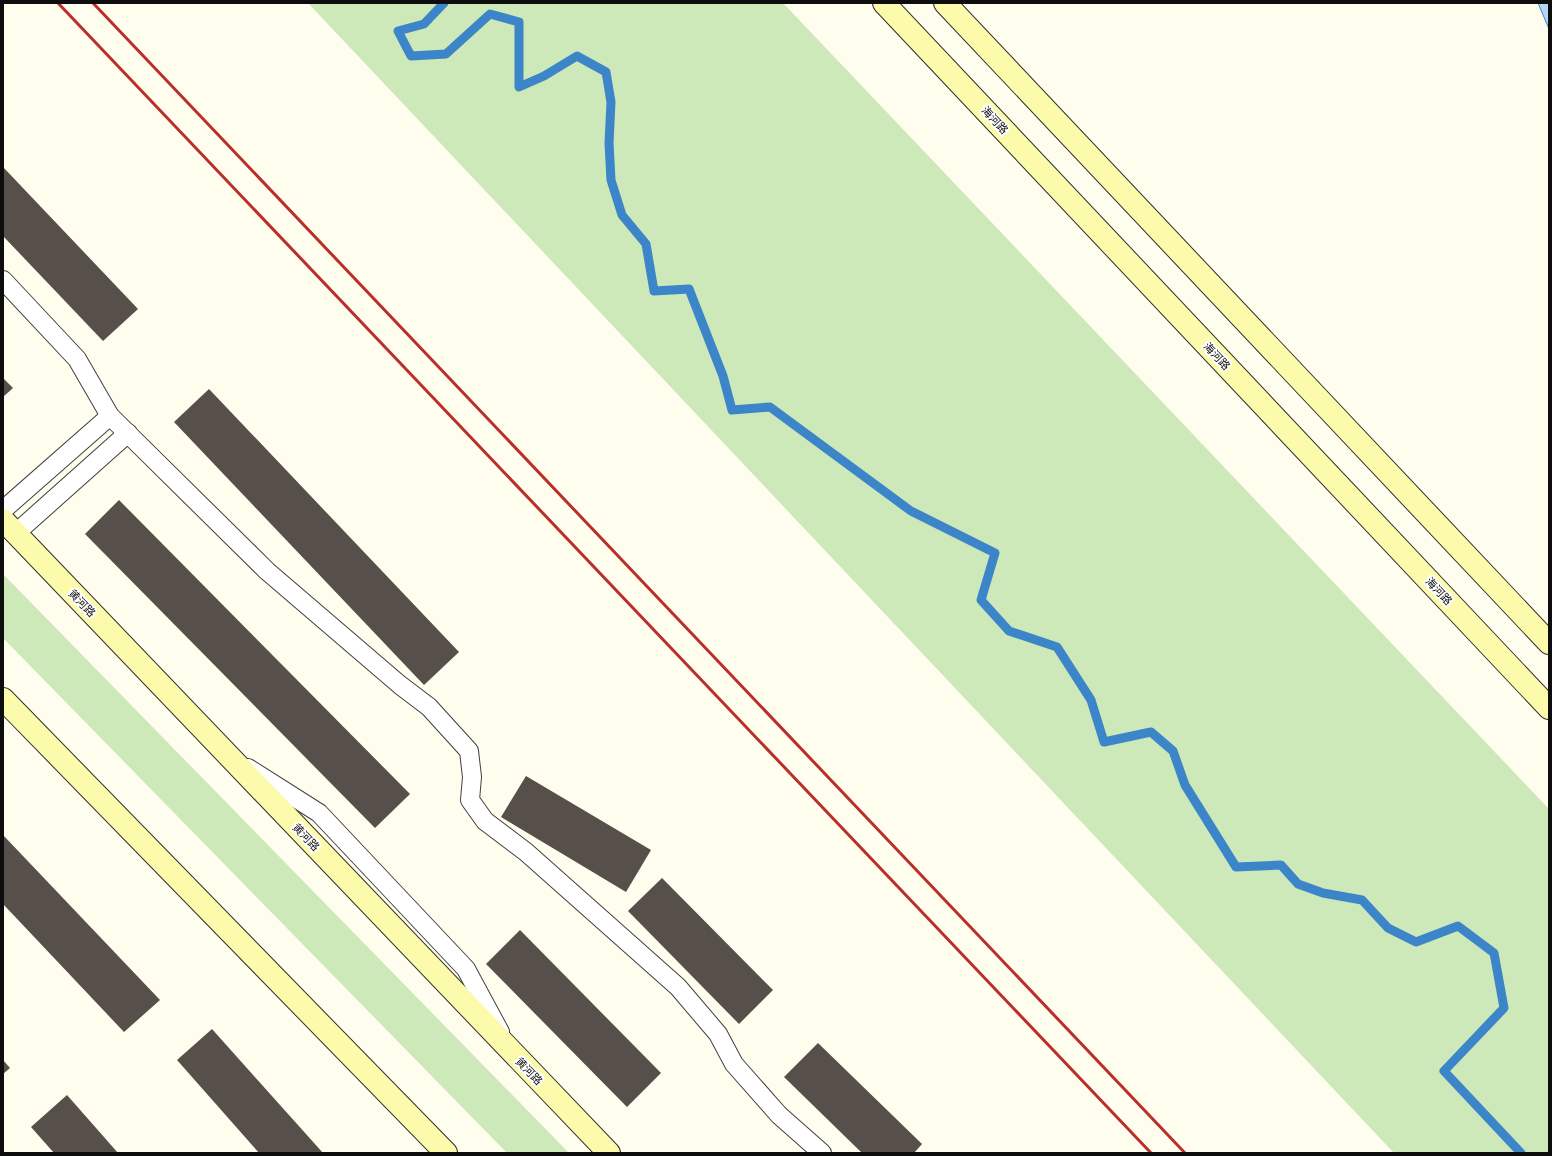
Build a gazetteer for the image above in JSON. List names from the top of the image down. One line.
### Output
{"streets":{"street":["海河路","黄河路"]}}
